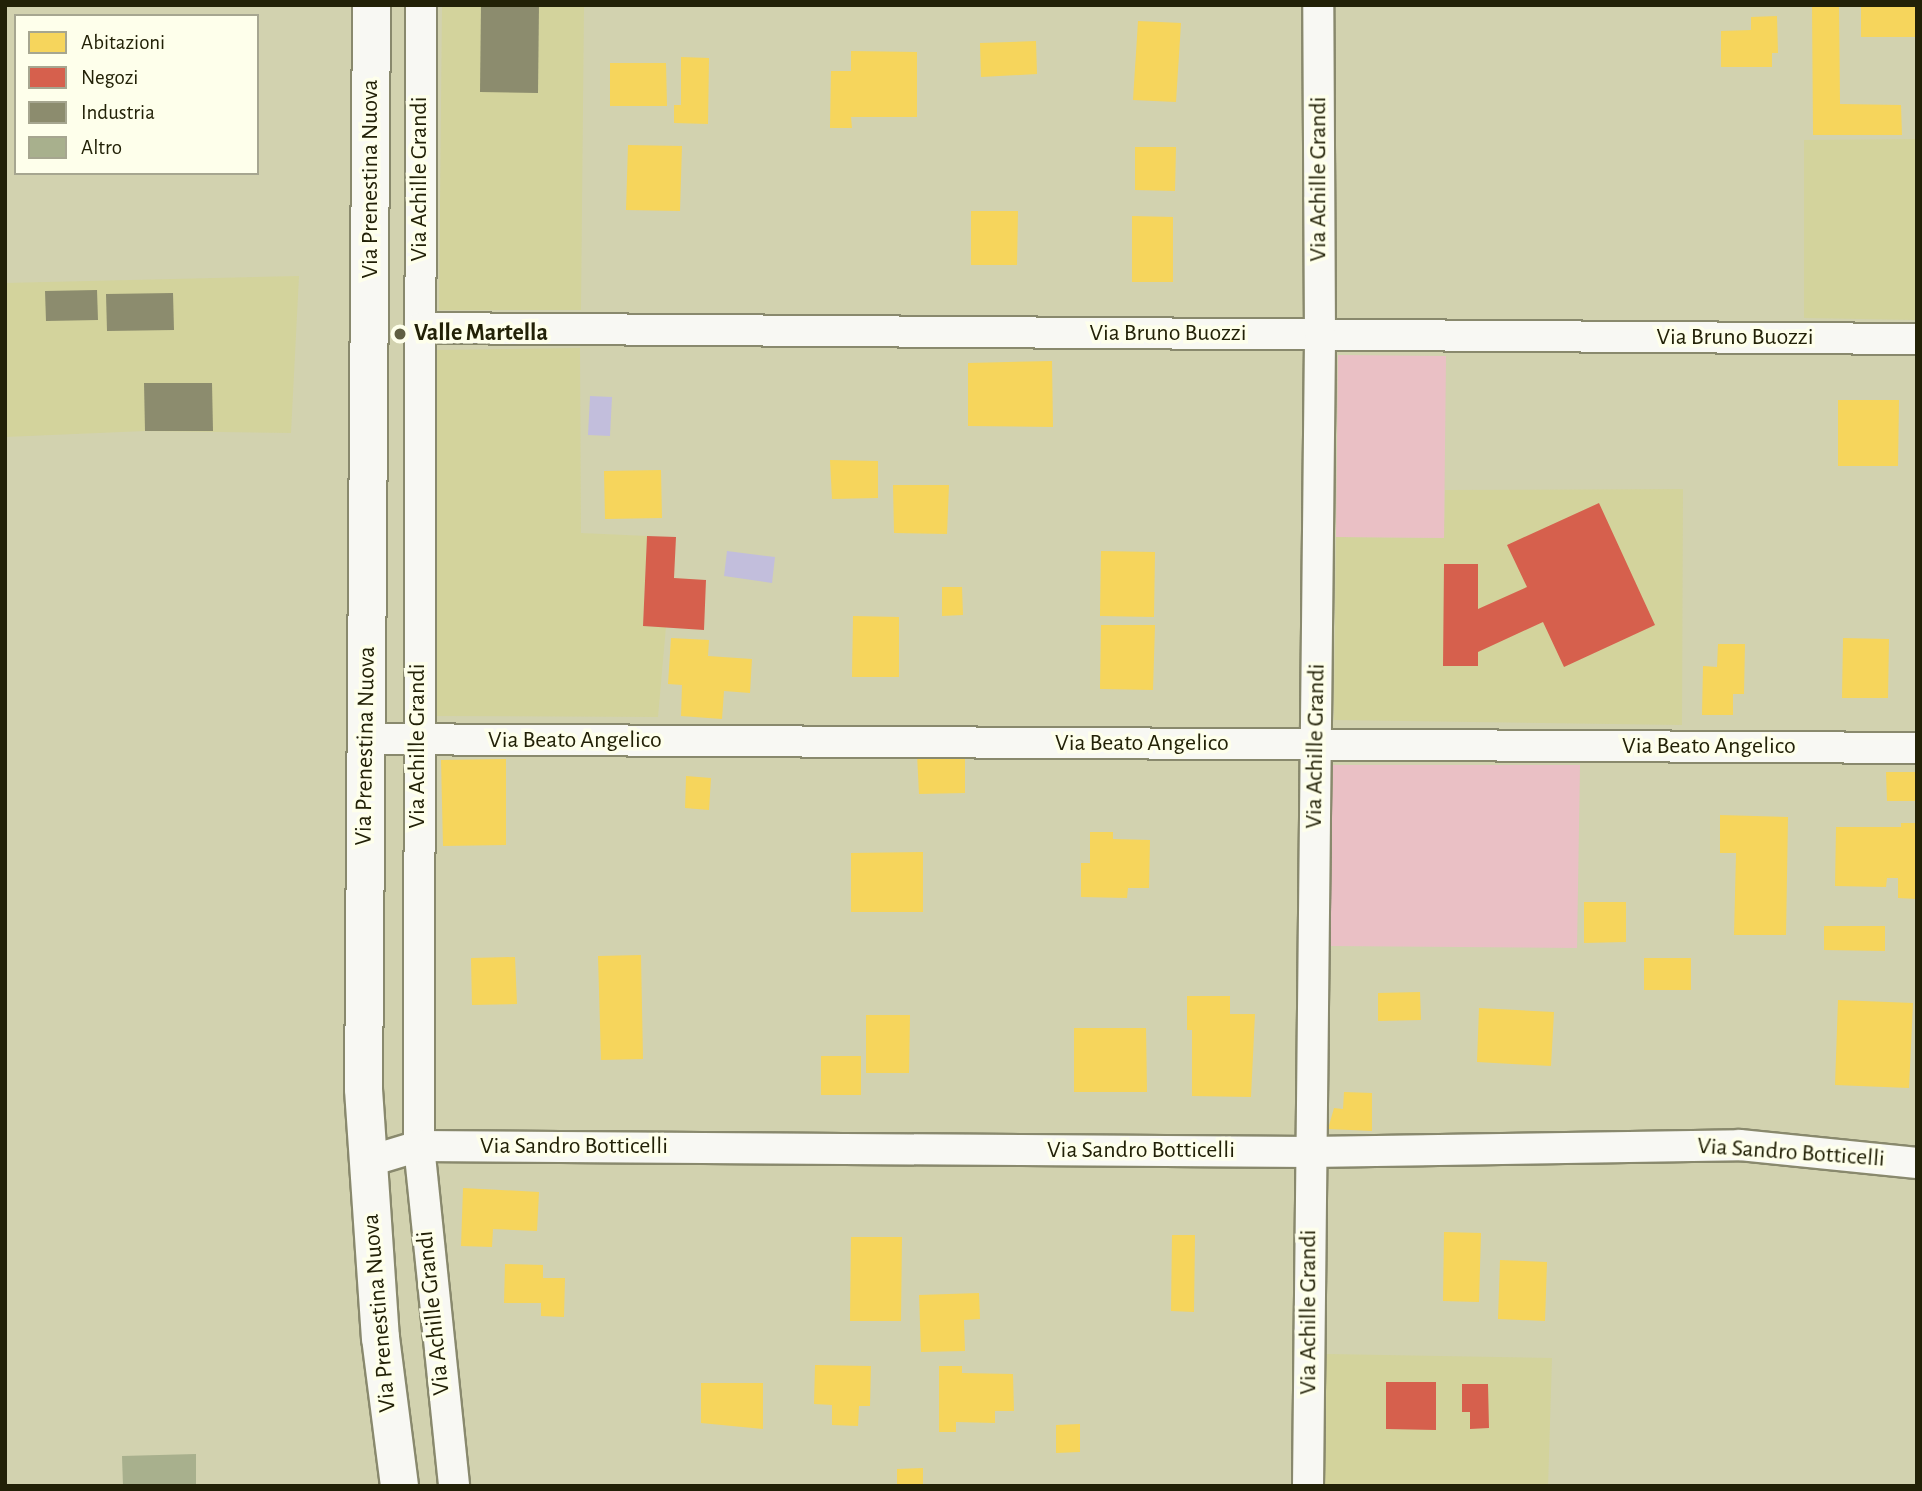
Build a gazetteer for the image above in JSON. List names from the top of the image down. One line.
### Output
{"streets":{"main road":["Via Prenestina Nuova"],"street":["Via Achille Grandi","Via Bruno Buozzi","Via Beato Angelico","Via Sandro Botticelli"]},"crossings":[["Via Prenestina Nuova","Via Beato Angelico"],["Via Prenestina Nuova","Via Sandro Botticelli"],["Via Achille Grandi","Via Bruno Buozzi"],["Via Achille Grandi","Via Beato Angelico"],["Via Achille Grandi","Via Sandro Botticelli"]],"places":["Valle Martella"],"legend":["Abitazioni","Negozi","Industria","Altro"]}
